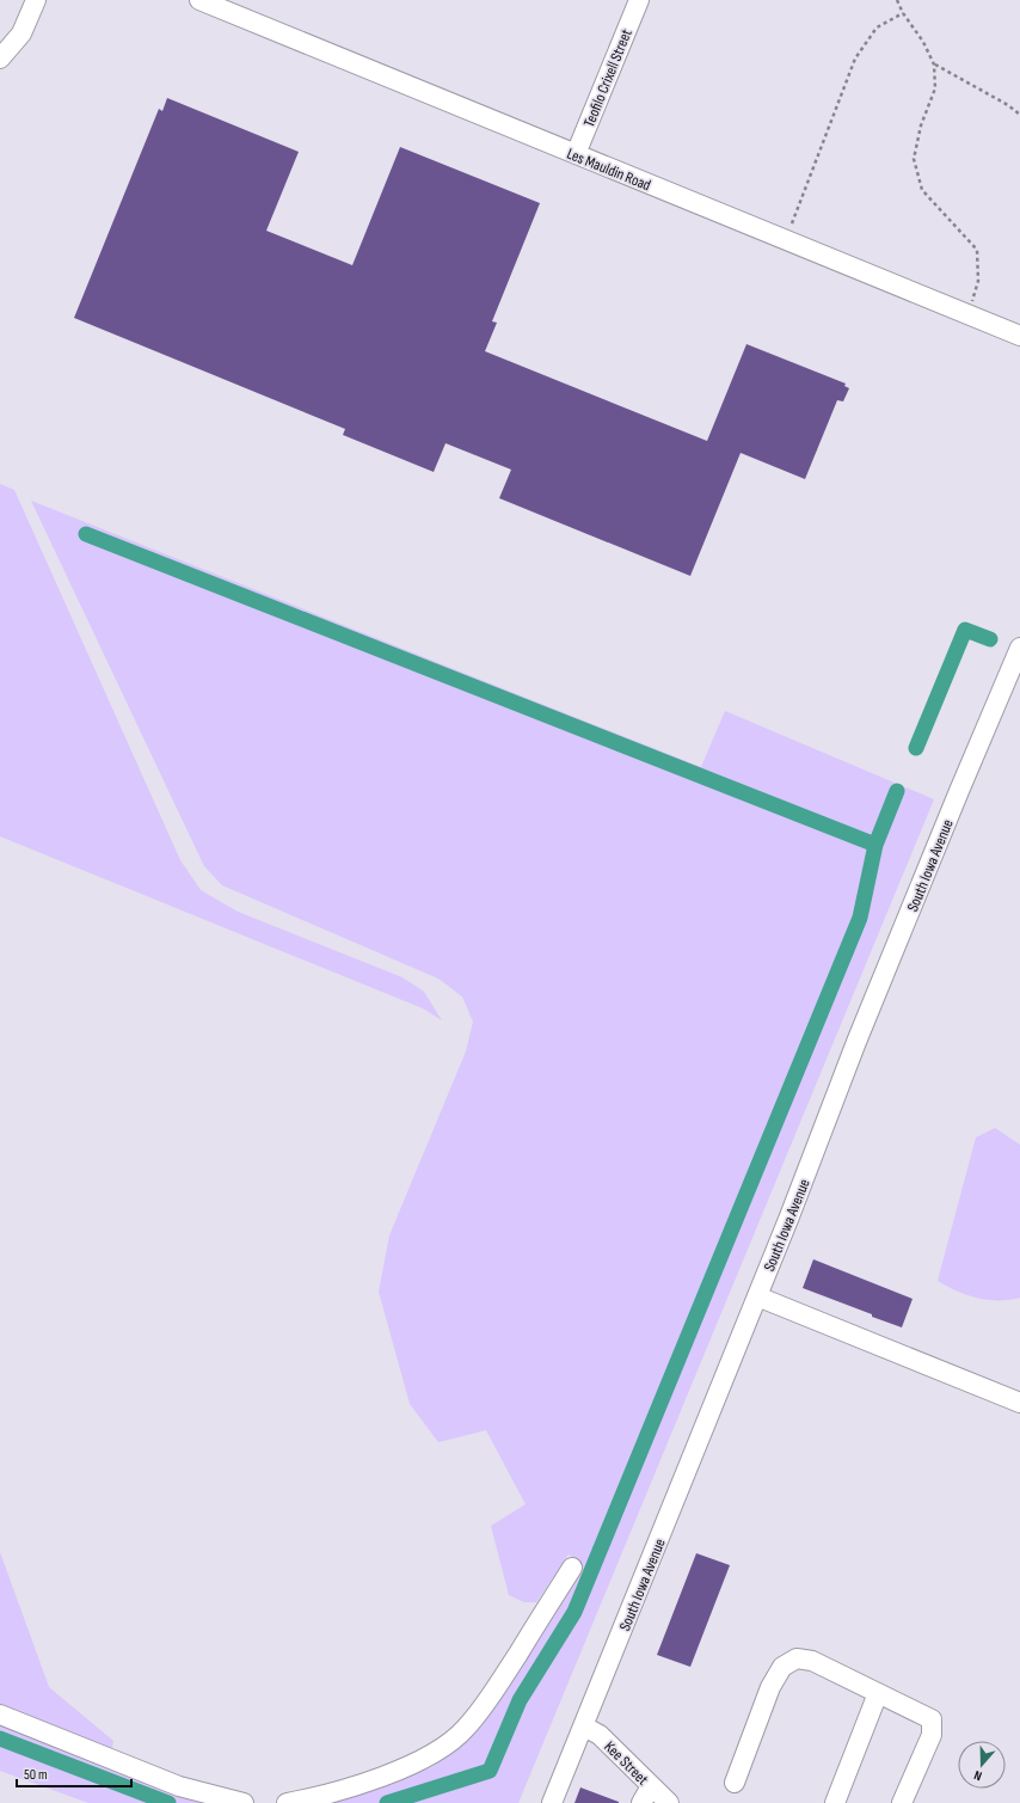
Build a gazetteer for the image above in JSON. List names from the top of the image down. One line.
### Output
{"streets":{"street":["Teofilo Crixell Street","Les Mauldin Road","South Iowa Avenue","Kee Street"]},"crossings":[["Teofilo Crixell Street","Les Mauldin Road"],["South Iowa Avenue","Kee Street"]],"scale_bar":"50 m","north":"bottom"}
